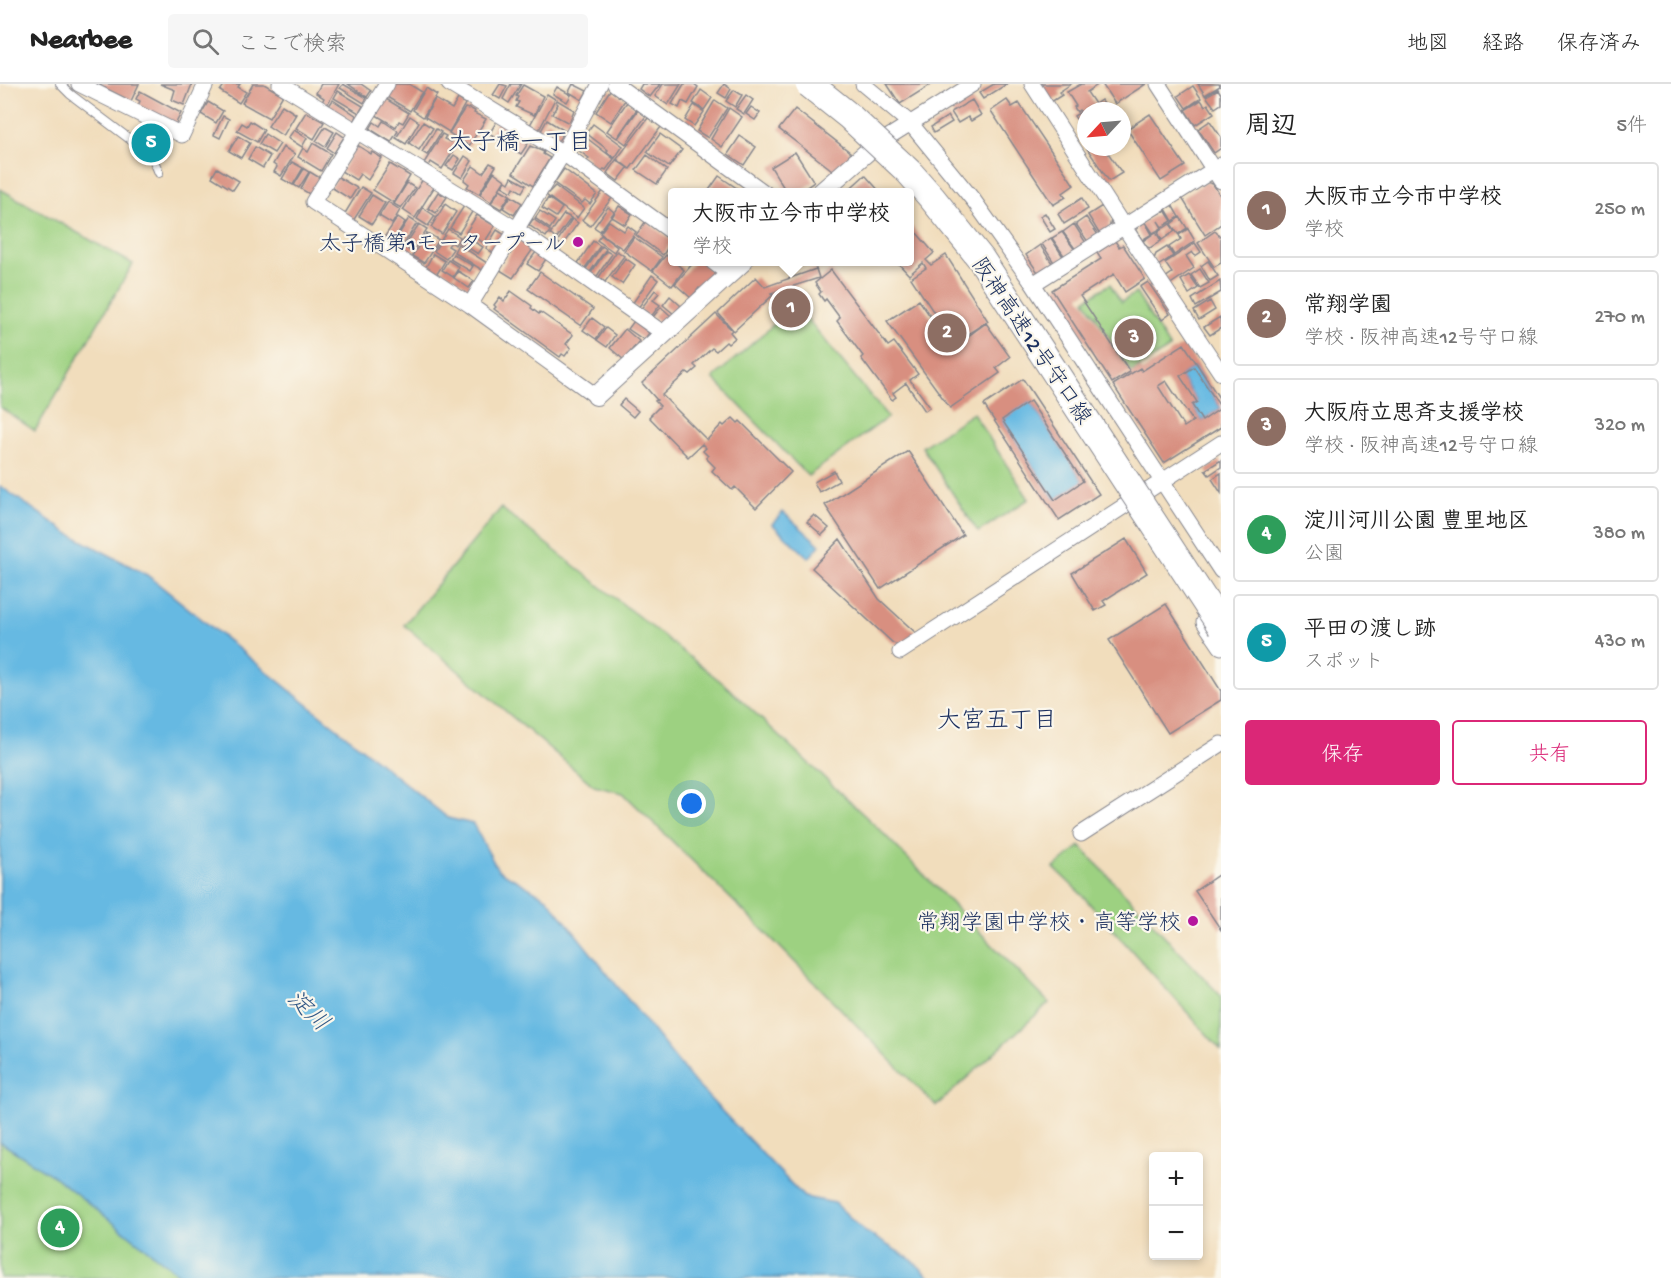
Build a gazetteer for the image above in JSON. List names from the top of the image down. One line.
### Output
{"streets":{"highway":["阪神高速12号守口線"]},"districts":["太子橋一丁目","大宮五丁目"],"water":["淀川"],"places":["太子橋第1モータープール","常翔学園中学校・高等学校"],"north":"bottom left","page":{"header":"Nearbee","search":"ここで検索","nav":["地図","経路","保存済み"],"heading":["周辺","5件"],"pins":["5","1","2","3","4"],"list":[{"mark":"1","name":"大阪市立今市中学校","note":"学校","value":"250 m"},{"mark":"2","name":"常翔学園","note":"学校 · 阪神高速12号守口線","value":"270 m"},{"mark":"3","name":"大阪府立思斉支援学校","note":"学校 · 阪神高速12号守口線","value":"320 m"},{"mark":"4","name":"淀川河川公園 豊里地区","note":"公園","value":"380 m"},{"mark":"5","name":"平田の渡し跡","note":"スポット","value":"430 m"}],"popup":["大阪市立今市中学校","学校"],"buttons":["保存","共有"],"map_buttons":["+","−"]}}
